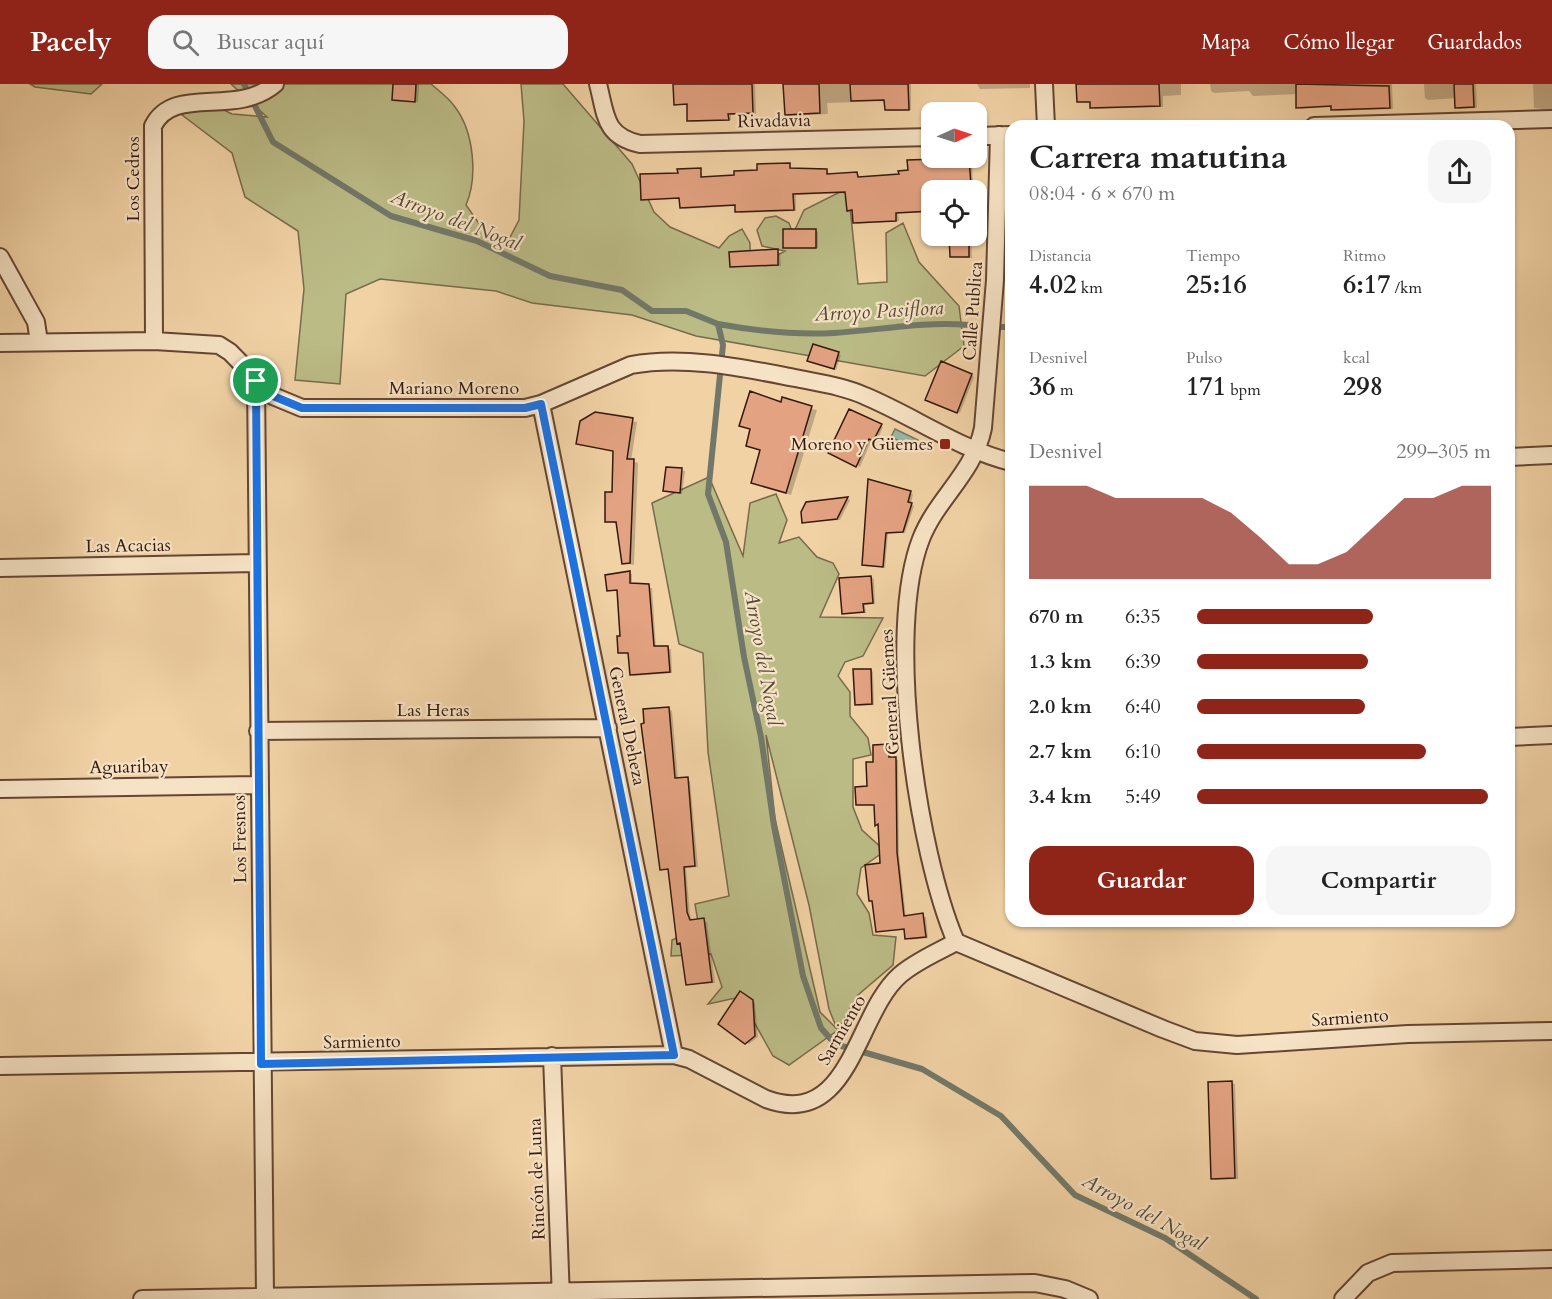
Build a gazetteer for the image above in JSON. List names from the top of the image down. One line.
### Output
{"streets":{"street":["Rivadavia","Los Cedros","Calle Publica","Mariano Moreno","Las Acacias","General Güemes","Las Heras","General Deheza","Aguaribay","Los Fresnos","Sarmiento","Rincón de Luna"]},"crossings":[["Los Cedros","Mariano Moreno"],["Calle Publica","Mariano Moreno"],["Calle Publica","General Güemes"],["Mariano Moreno","General Güemes"],["Mariano Moreno","General Deheza"],["Mariano Moreno","Los Fresnos"],["Las Acacias","Los Fresnos"],["General Güemes","Sarmiento"],["Las Heras","General Deheza"],["Las Heras","Los Fresnos"],["General Deheza","Sarmiento"],["Aguaribay","Los Fresnos"],["Los Fresnos","Sarmiento"],["Sarmiento","Rincón de Luna"]],"water":["Arroyo del Nogal","Arroyo Pasiflora"],"places":{"transit":["Moreno y Güemes"]},"north":"right","page":{"header":"Pacely","search":"Buscar aquí","nav":["Mapa","Cómo llegar","Guardados"],"heading":["Carrera matutina","08:04 · 6 × 670 m"],"stats":[["Distancia","4.02 km"],["Tiempo","25:16"],["Ritmo","6:17 /km"],["Desnivel","36 m"],["Pulso","171 bpm"],["kcal","298"]],"chart":["Desnivel","299–305 m"],"list":[{"name":"670 m","note":"6:35"},{"name":"1.3 km","note":"6:39"},{"name":"2.0 km","note":"6:40"},{"name":"2.7 km","note":"6:10"},{"name":"3.4 km","note":"5:49"}],"buttons":["Guardar","Compartir"]}}
